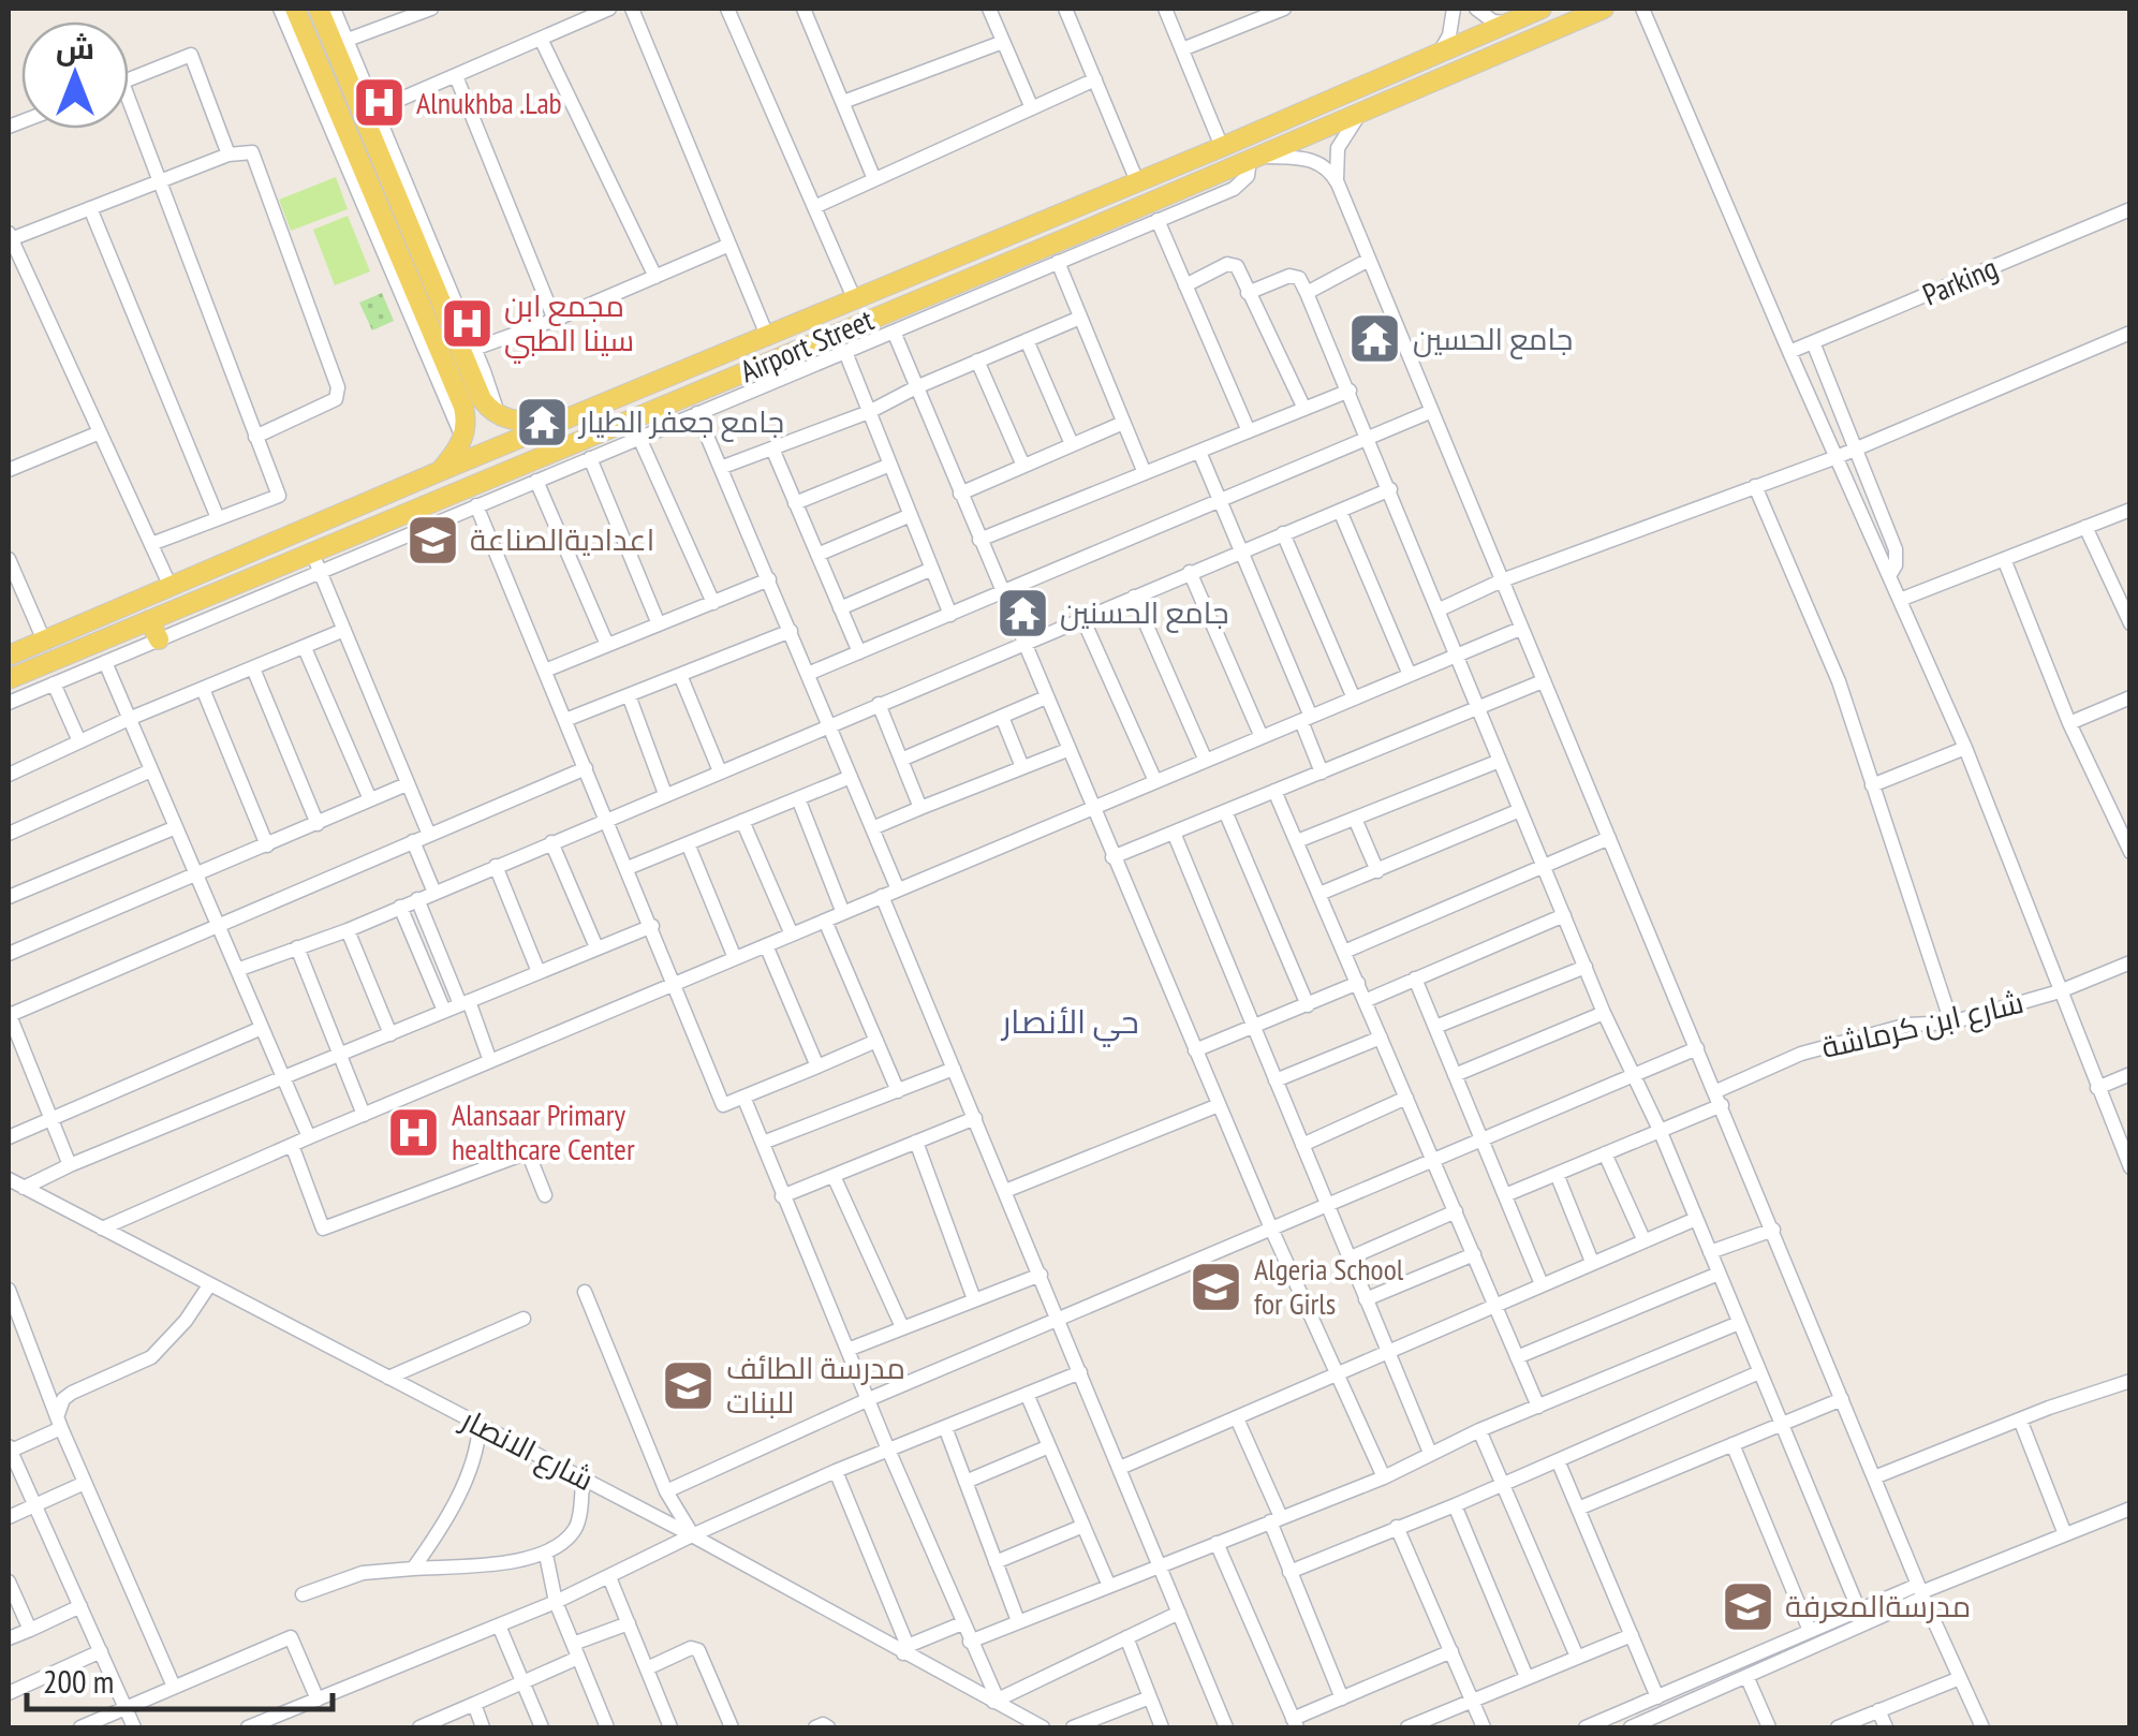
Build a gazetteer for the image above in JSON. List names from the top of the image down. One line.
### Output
{"streets":{"main road":["Airport Street"],"street":["Parking","شارع ابن كرماشة","شارع الانصار"]},"districts":["حي الأنصار"],"places":{"hospital":["Alnukhba .Lab","مجمع ابن سينا الطبي","Alansaar Primary healthcare Center"],"temple":["جامع الحسين","جامع جعفر الطيار","جامع الحسنين"],"school or university":["اعداديةالصناعة","Algeria School for Girls","مدرسة الطائف للبنات","مدرسةالمعرفة"]},"scale_bar":"200 m","north":"top"}
